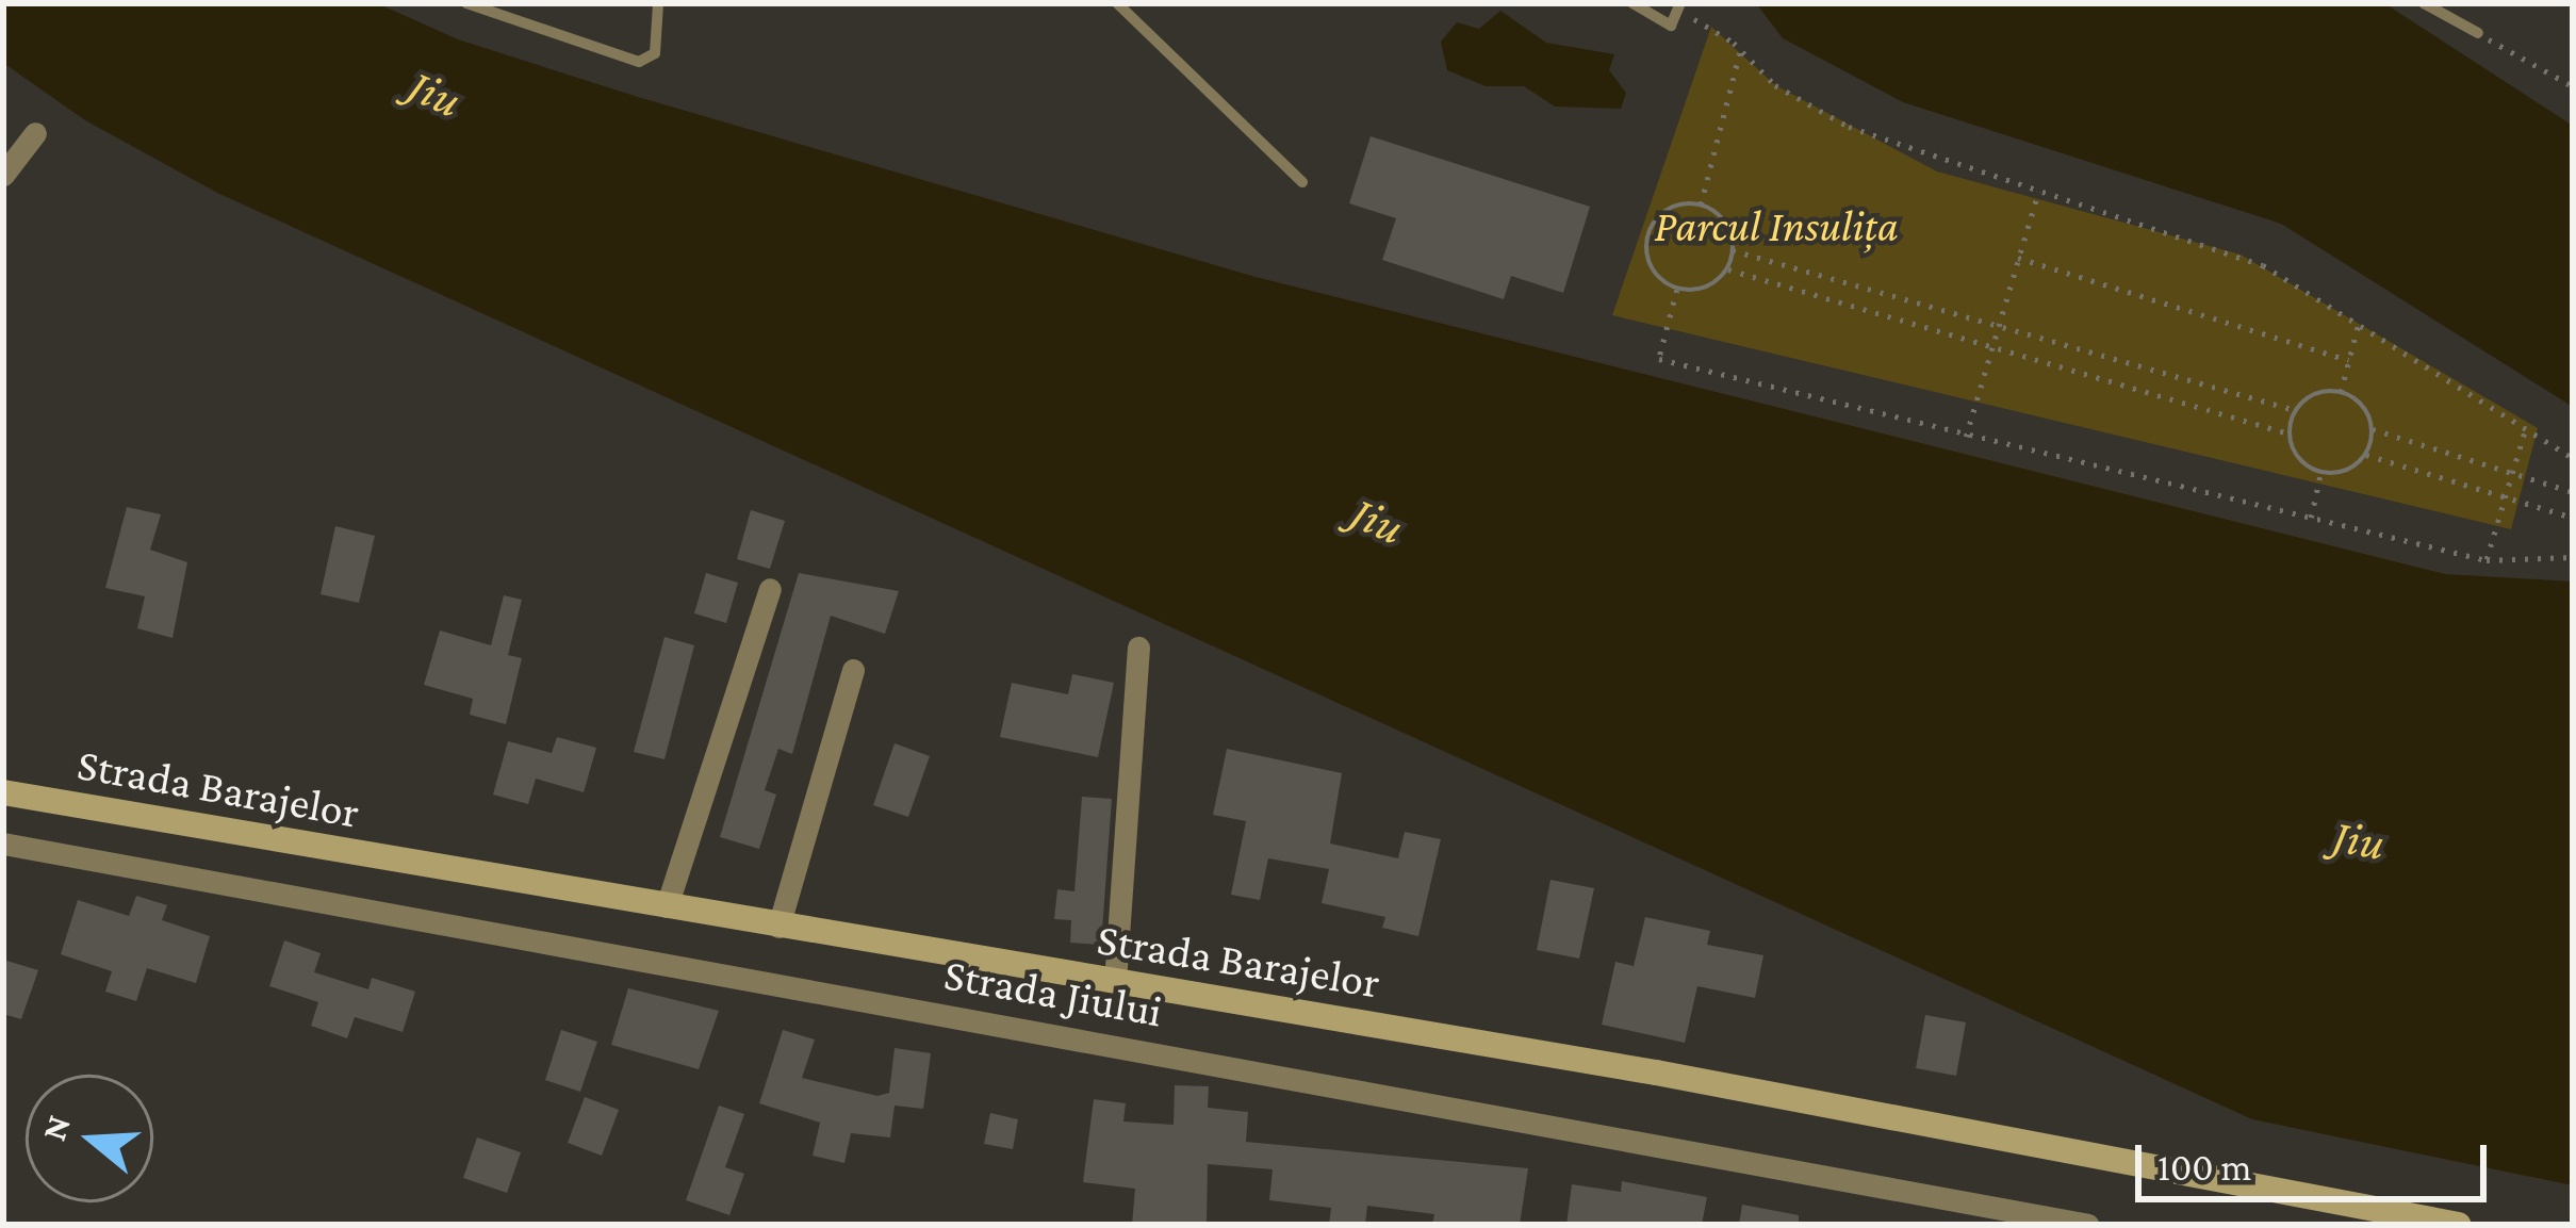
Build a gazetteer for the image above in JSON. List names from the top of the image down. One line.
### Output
{"streets":{"main road":["Strada Barajelor"],"street":["Strada Jiului"]},"water":["Jiu"],"parks":["Parcul Insulița"],"scale_bar":"100 m","north":"left"}
